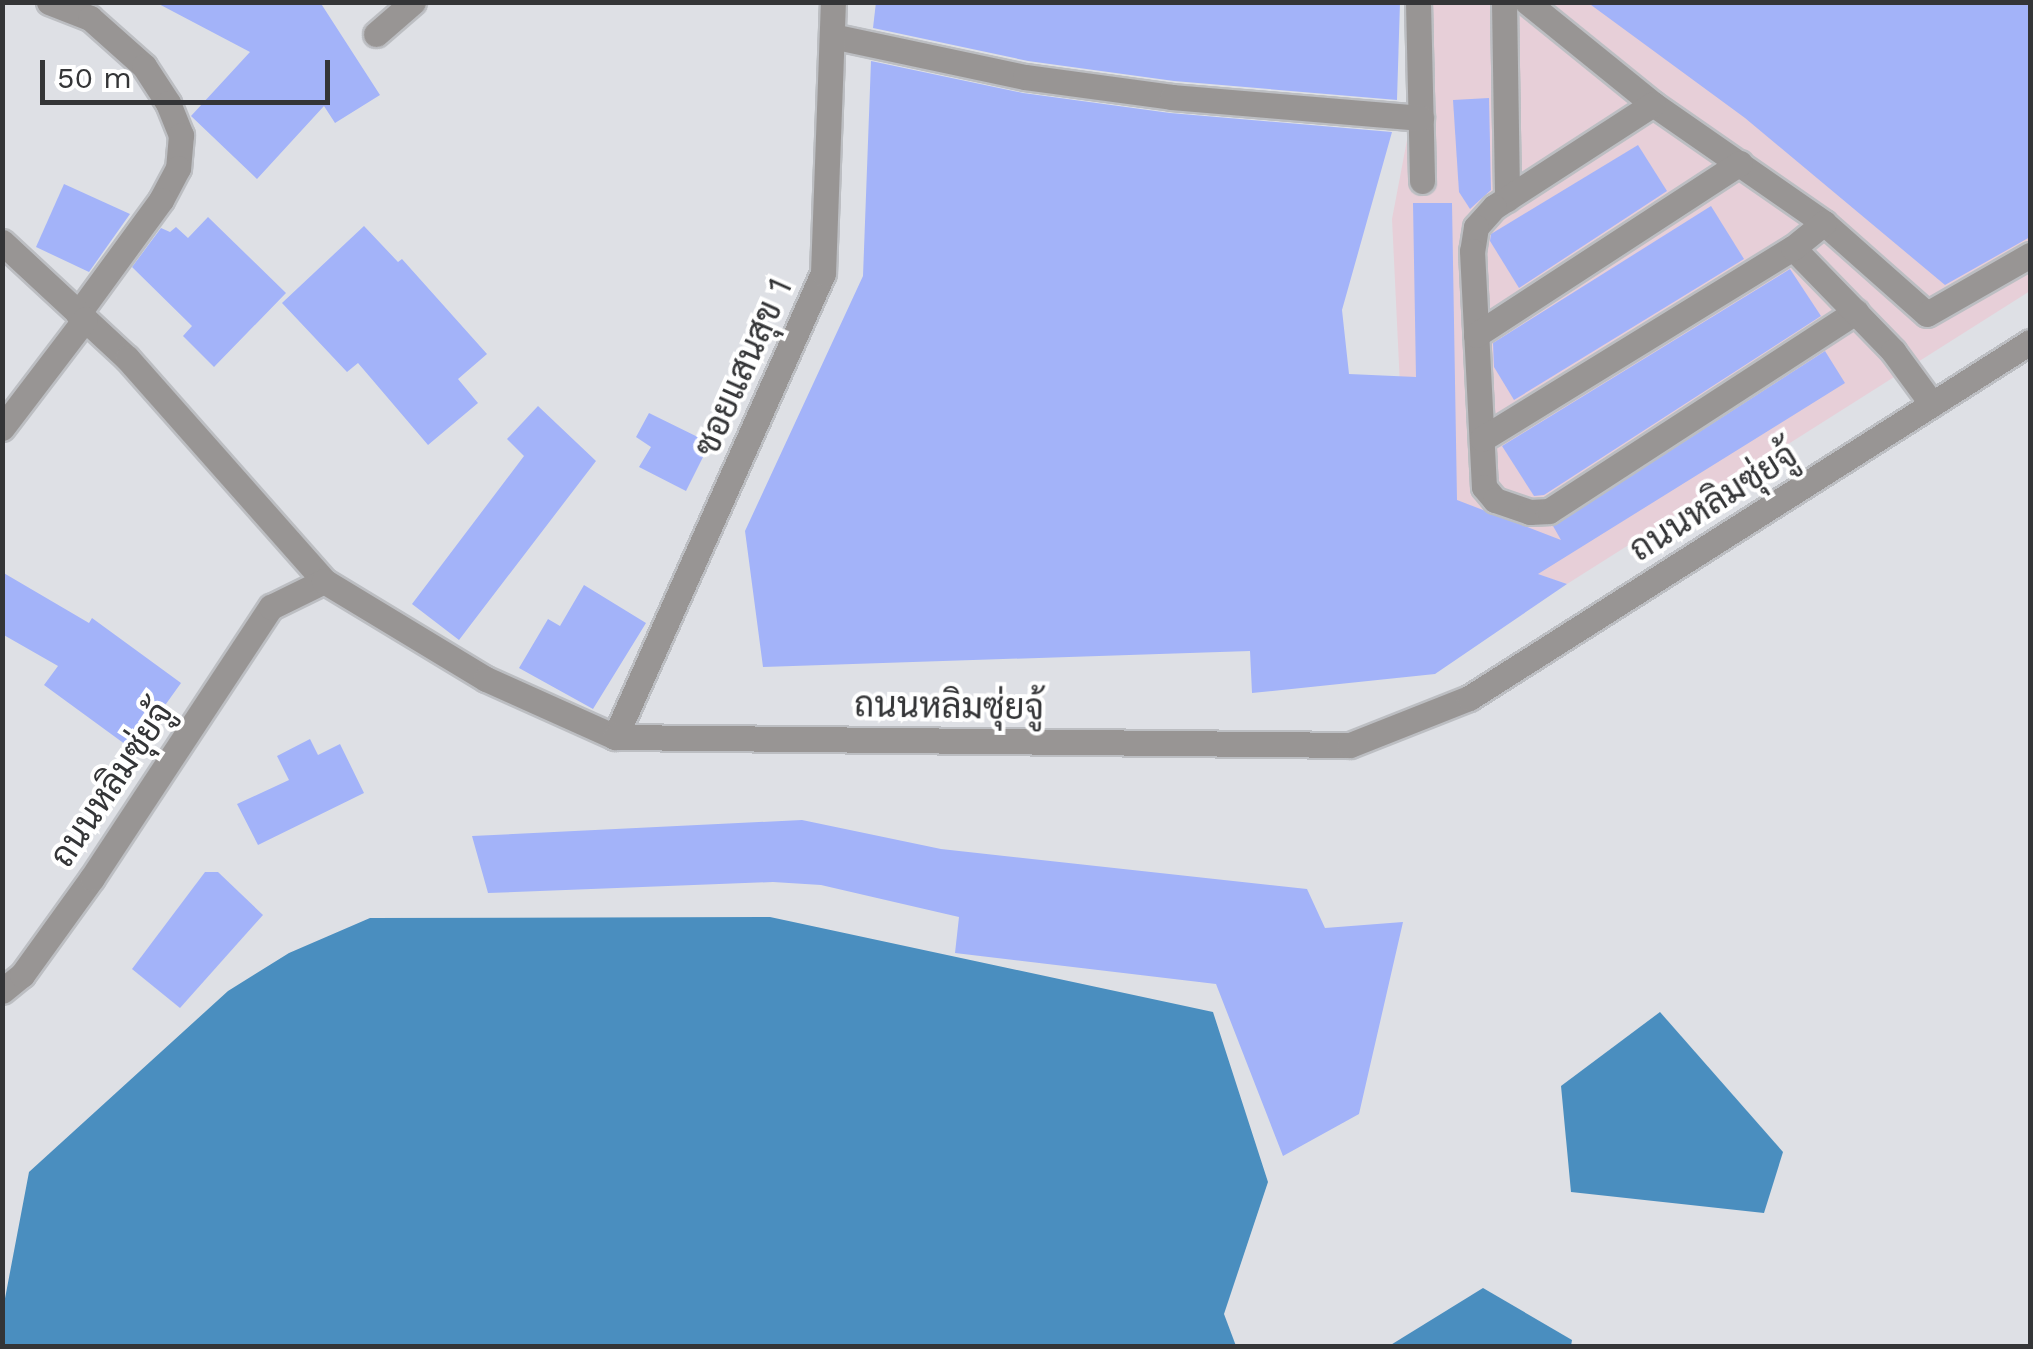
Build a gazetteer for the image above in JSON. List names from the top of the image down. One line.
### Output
{"streets":{"street":["ซอยแสนสุข 1","ถนนหลิมซุ่ยจู้"]},"crossings":[["ซอยแสนสุข 1","ถนนหลิมซุ่ยจู้"]],"scale_bar":"50 m"}
